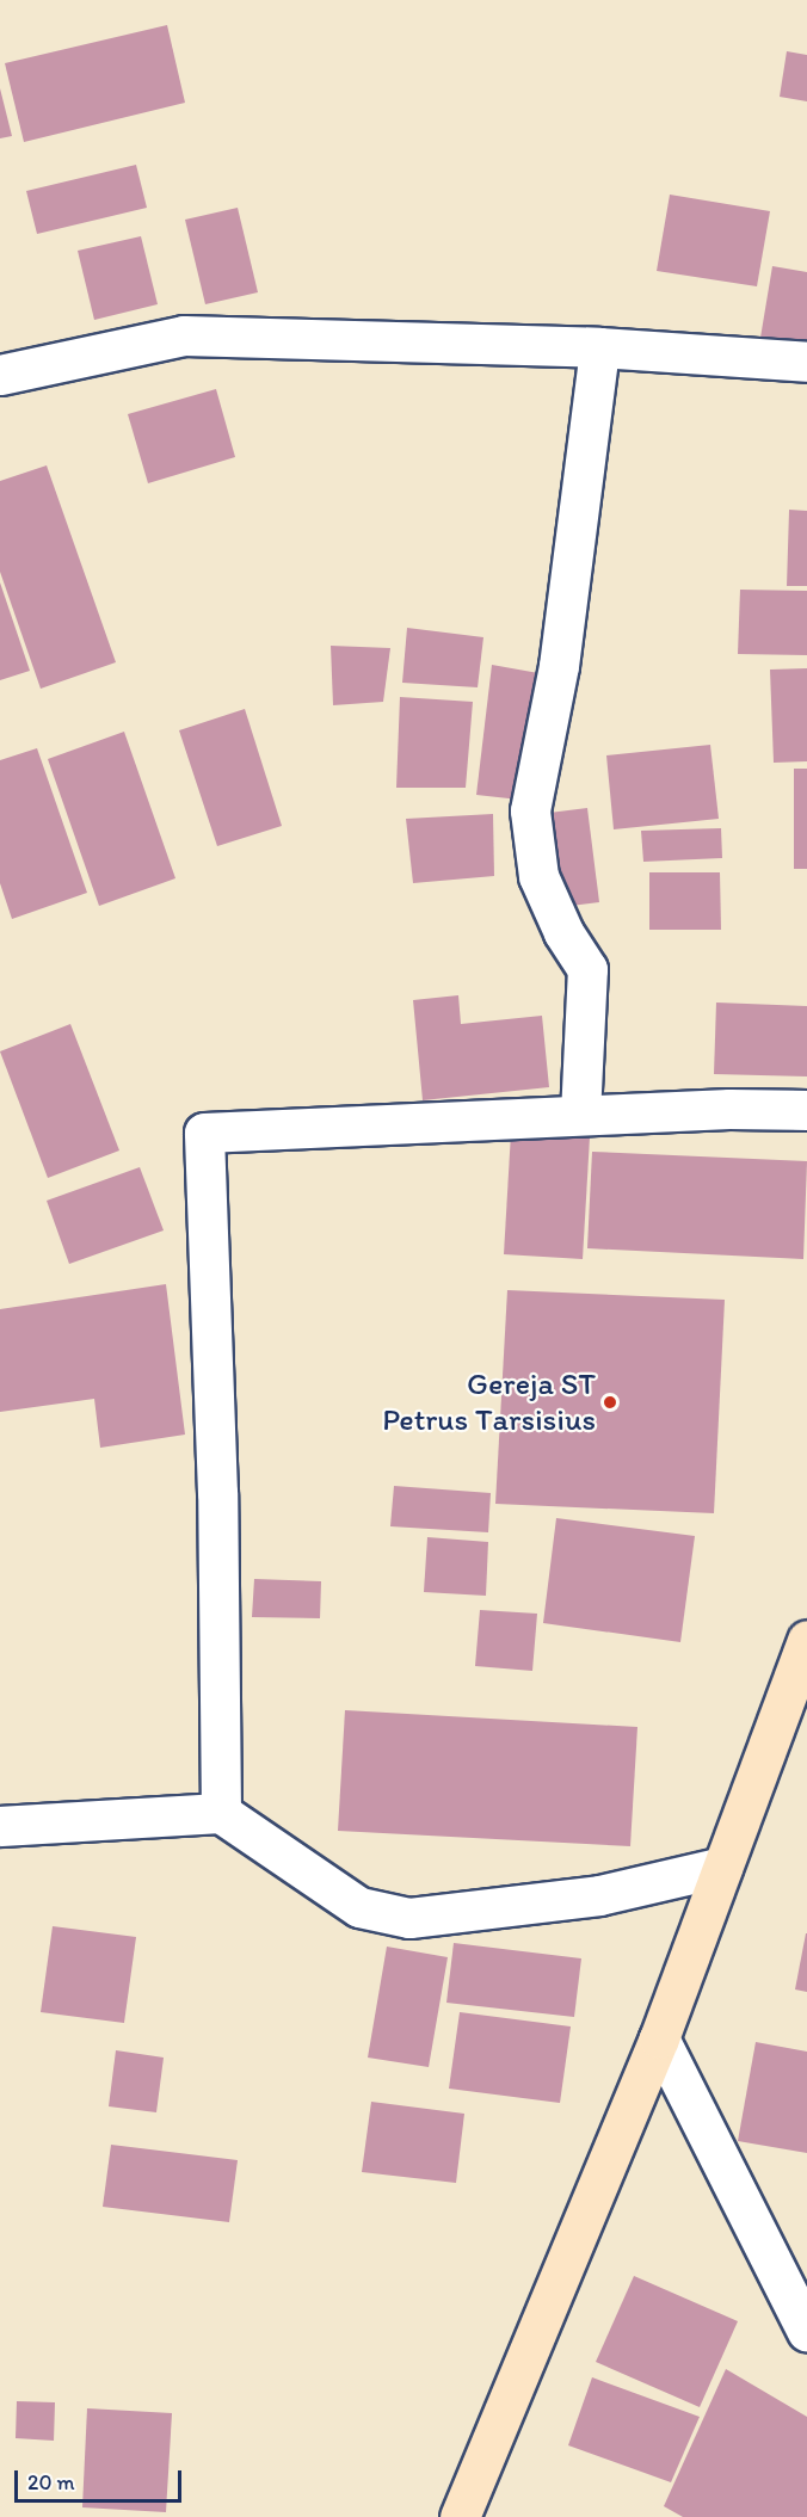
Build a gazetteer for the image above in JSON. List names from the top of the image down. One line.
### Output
{"places":["Gereja ST Petrus Tarsisius"],"scale_bar":"20 m"}
